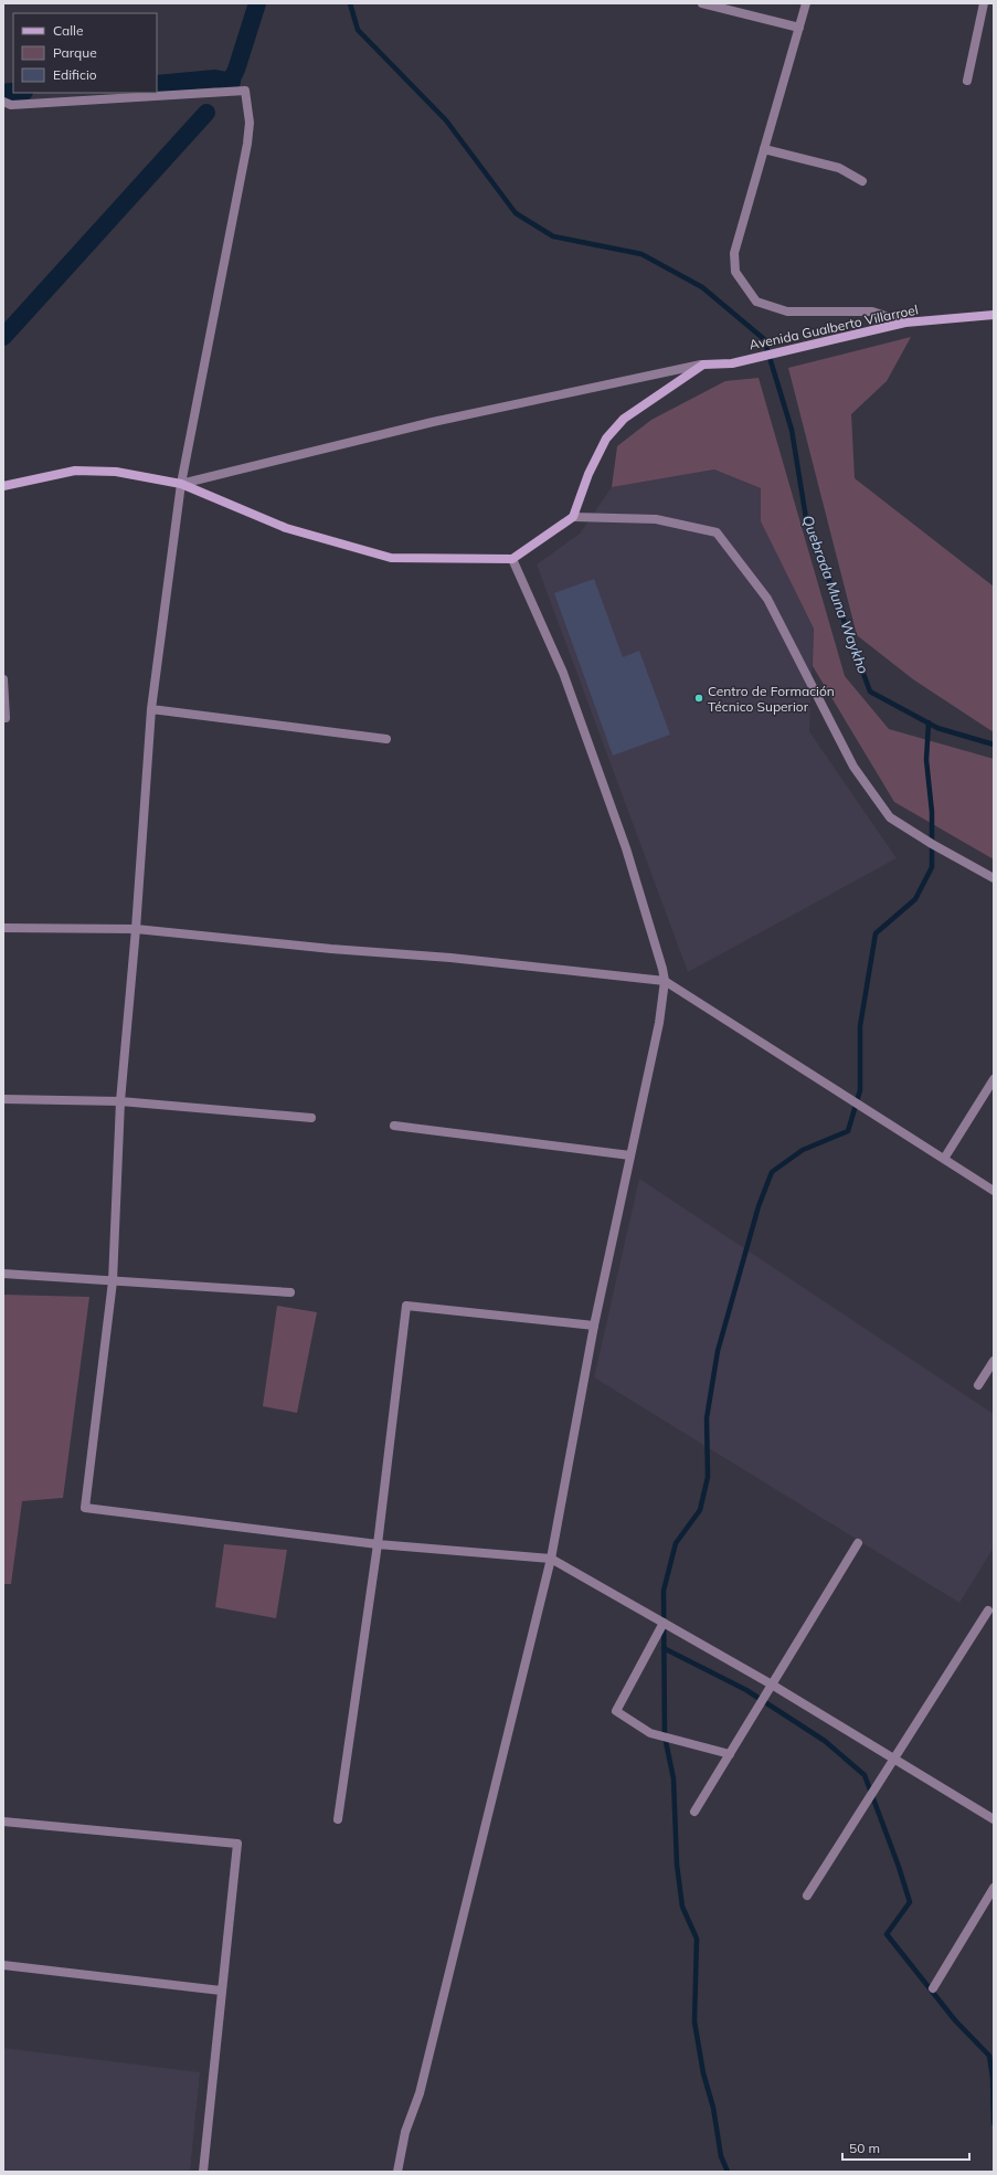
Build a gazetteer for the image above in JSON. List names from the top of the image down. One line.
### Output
{"streets":{"main road":["Avenida Gualberto Villarroel"]},"water":["Quebrada Muna Waykho"],"places":["Centro de Formación Técnico Superior"],"legend":["Calle","Parque","Edificio"],"scale_bar":"50 m"}
